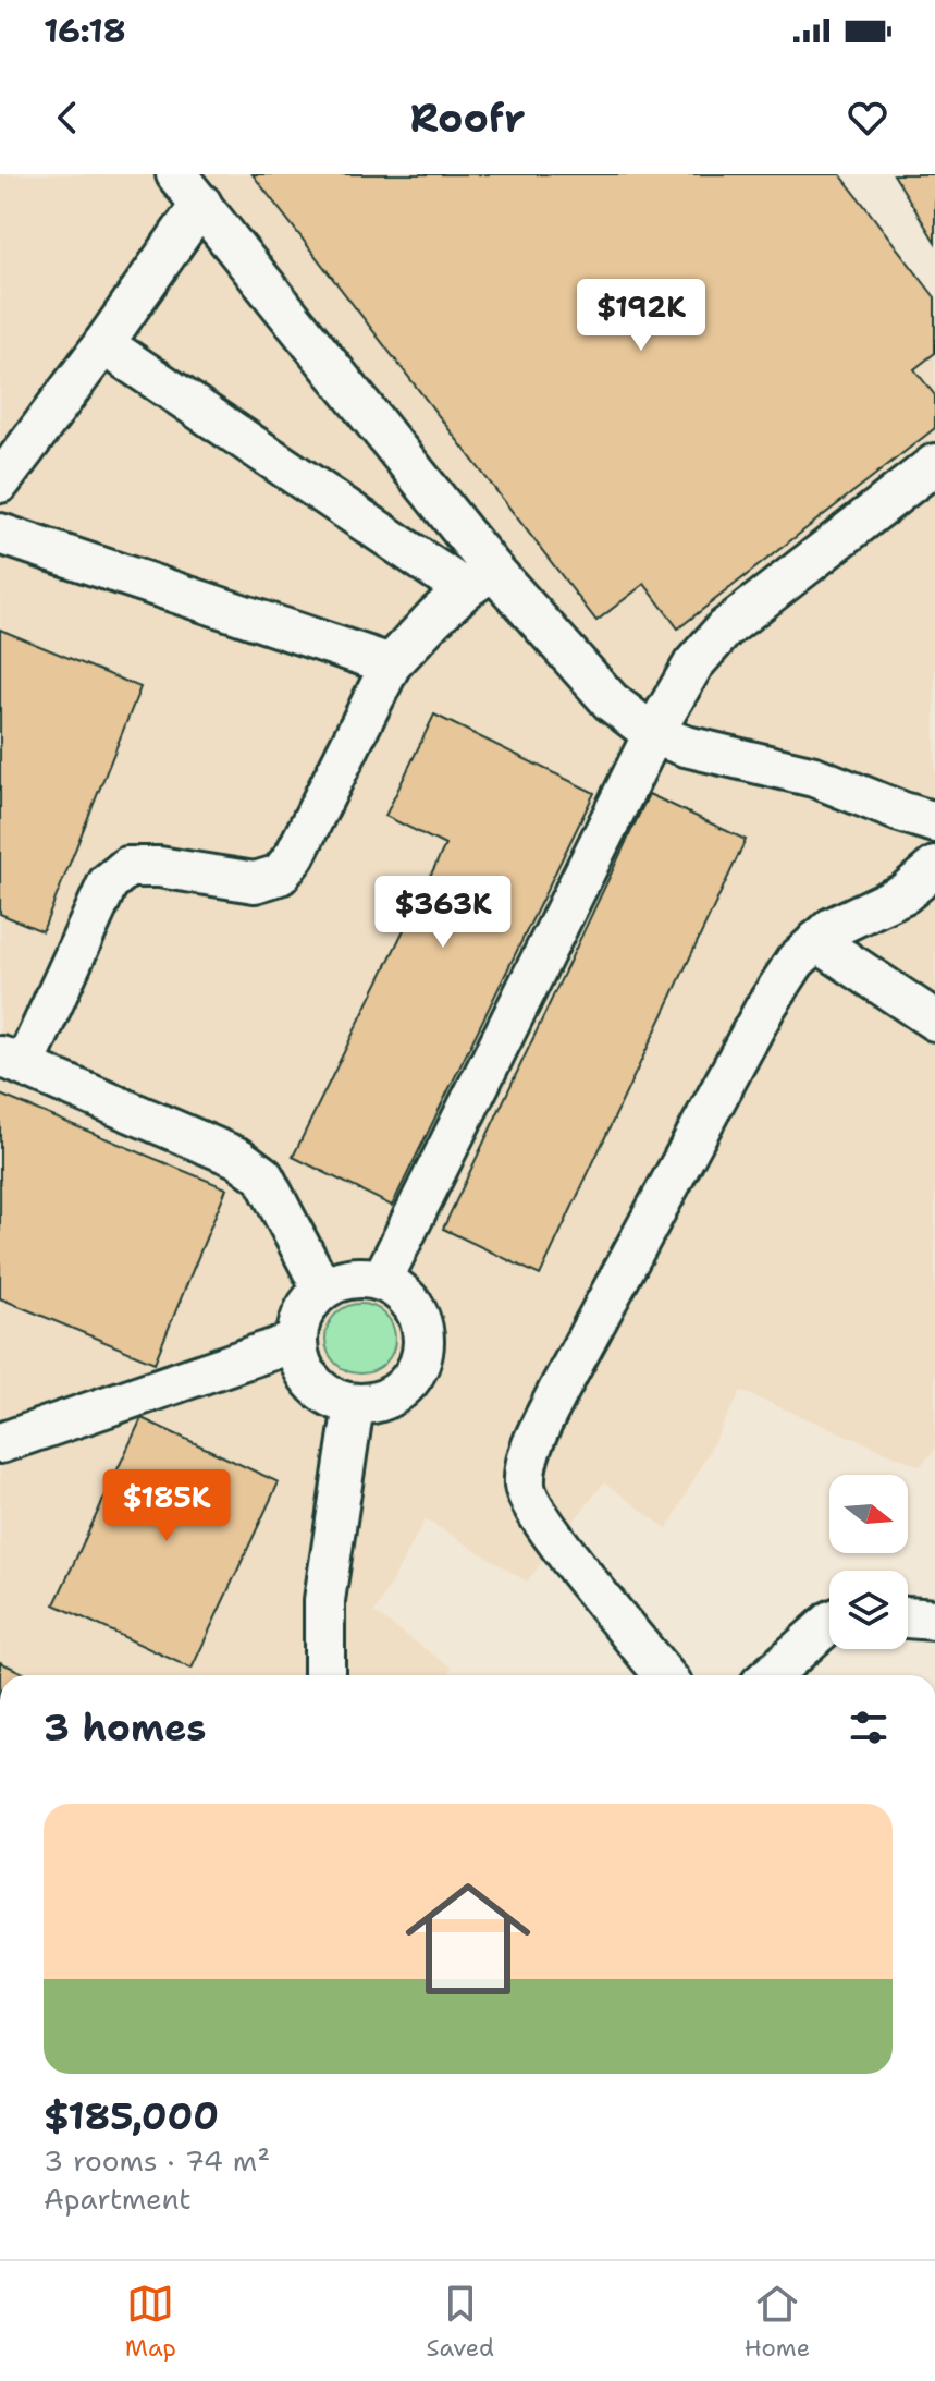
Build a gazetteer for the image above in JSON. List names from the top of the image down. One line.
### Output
{"north":"right","page":{"status":"16:18","header":"Roofr","price":["$192K","$363K","$185K"],"heading":"3 homes","list":[{"name":"$185,000","note":"3 rooms · 74 m² · Apartment"}],"tabs":["Map","Saved","Home"]}}
